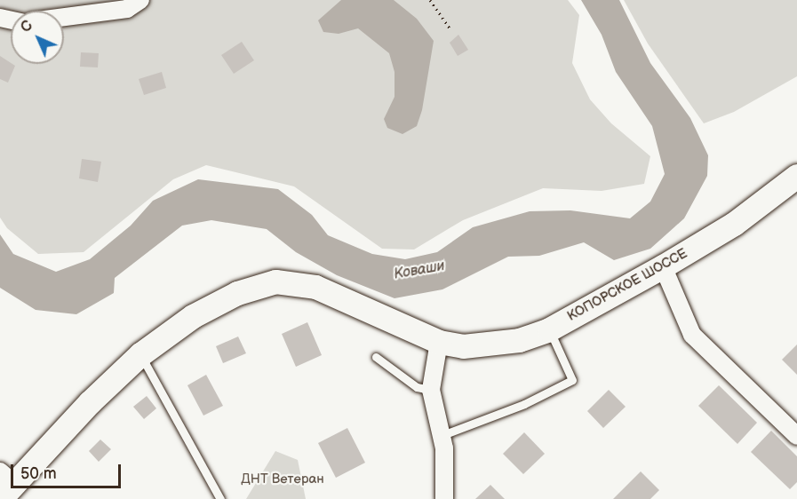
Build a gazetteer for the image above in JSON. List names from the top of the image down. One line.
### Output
{"streets":{"main road":["КОПОРСКОЕ ШОССЕ"]},"water":["Коваши"],"parks":["ДНТ Ветеран"],"scale_bar":"50 m","north":"top left"}
